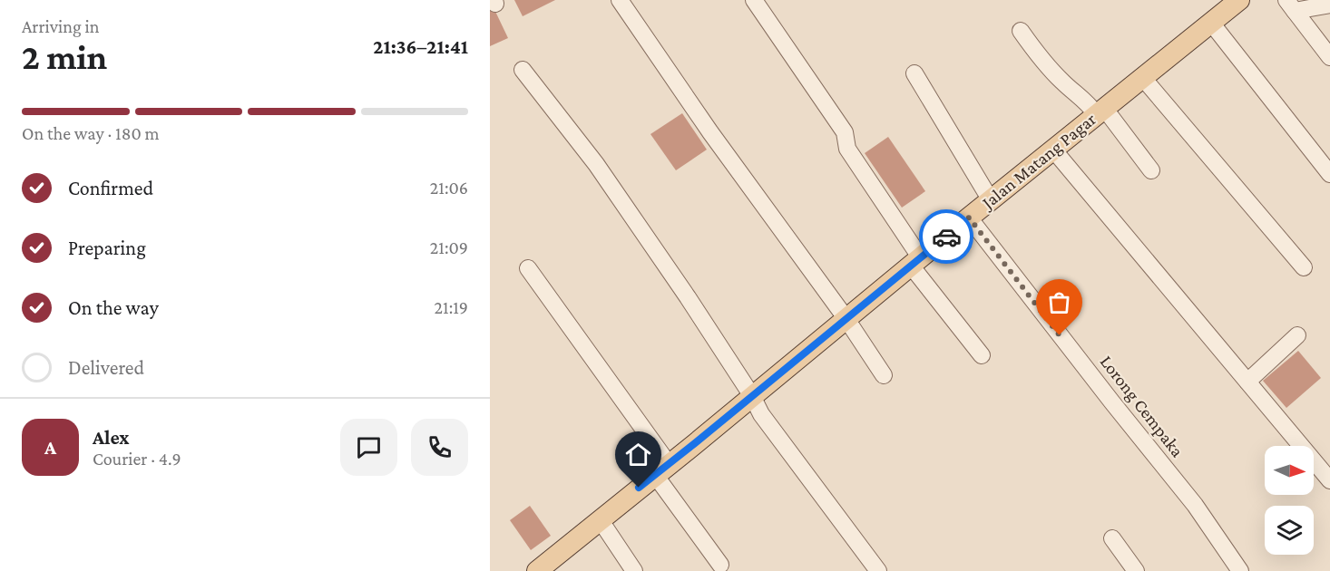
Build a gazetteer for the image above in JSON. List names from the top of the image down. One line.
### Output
{"streets":{"main road":["Jalan Matang Pagar"],"street":["Lorong Cempaka"]},"crossings":[["Jalan Matang Pagar","Lorong Cempaka"]],"north":"right","page":{"heading":["2 min","Arriving in","21:36–21:41"],"panel":["Alex","Courier · 4.9"],"bar":"On the way · 180 m","list":[["Confirmed","21:06"],["Preparing","21:09"],["On the way","21:19"],"Delivered"],"round":"A"}}
